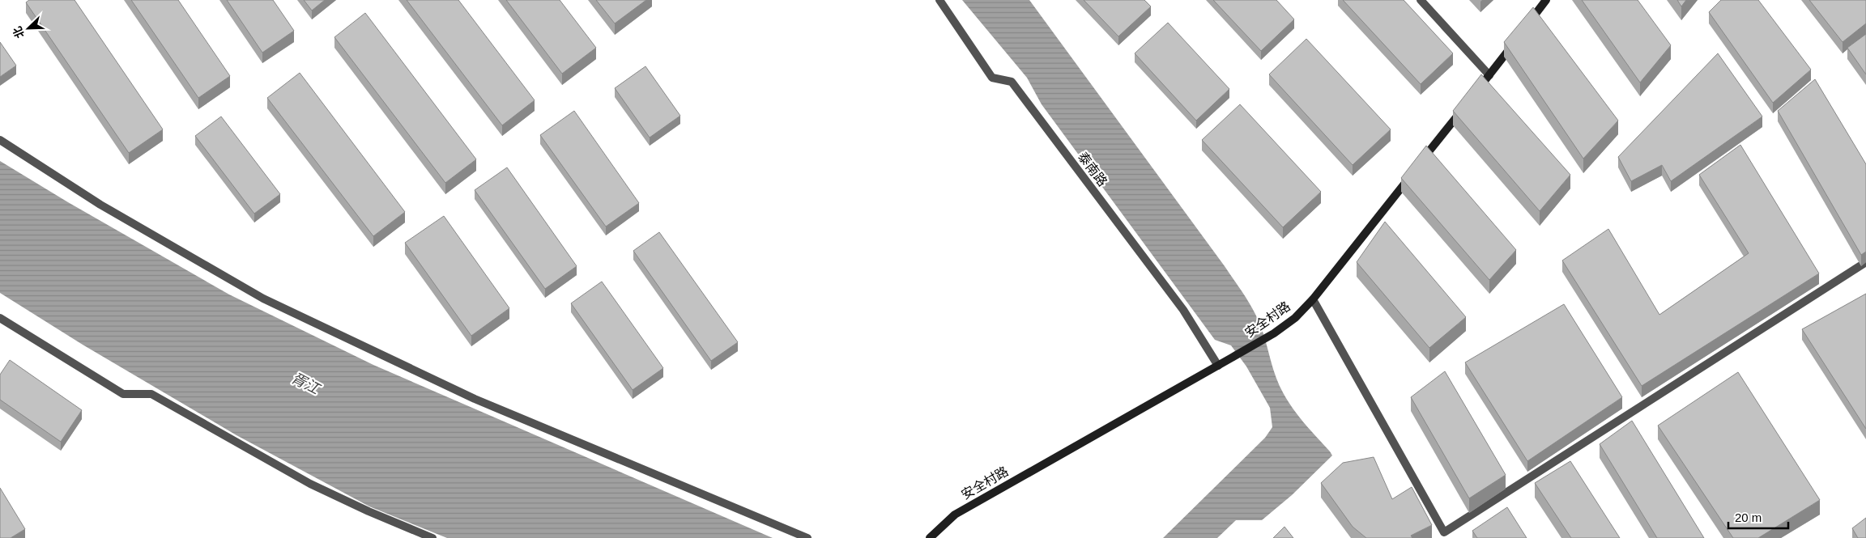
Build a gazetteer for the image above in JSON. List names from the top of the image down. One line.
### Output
{"streets":{"street":["泰南路","安全村路"]},"crossings":[["泰南路","安全村路"]],"water":["胥江"],"scale_bar":"20 m","north":"bottom left"}
